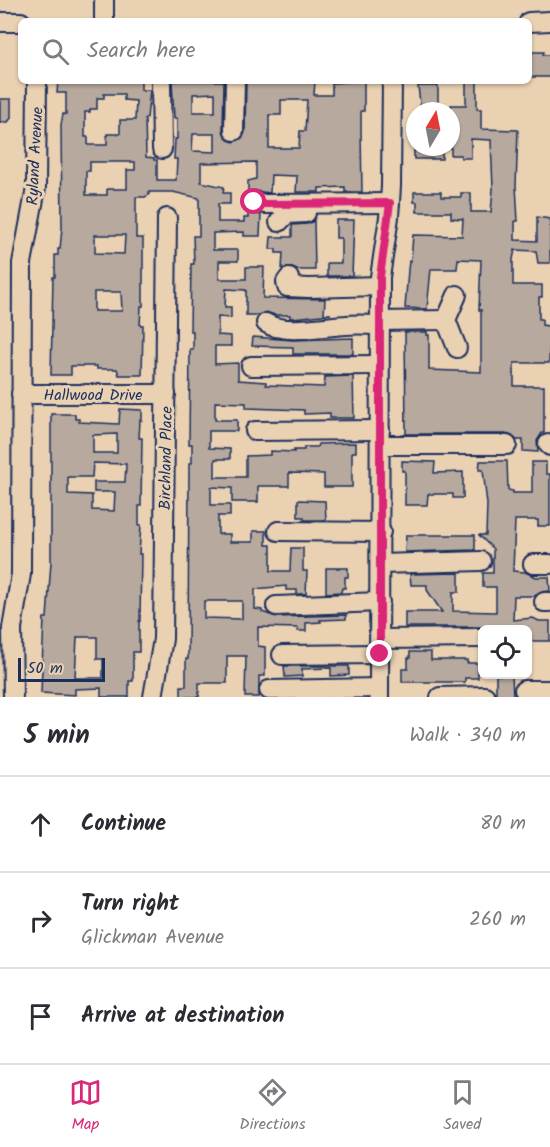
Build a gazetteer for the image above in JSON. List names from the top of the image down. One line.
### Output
{"streets":{"street":["Ryland Avenue","Hallwood Drive","Birchland Place"]},"crossings":[["Ryland Avenue","Hallwood Drive"],["Hallwood Drive","Birchland Place"]],"scale_bar":"50 m","north":"top","page":{"search":"Search here","scale":"50 m","heading":["5 min","Walk · 340 m"],"list":[["Continue","80 m"],["Turn right","Glickman Avenue","260 m"],"Arrive at destination"],"nav":["Map","Directions","Saved"]}}
